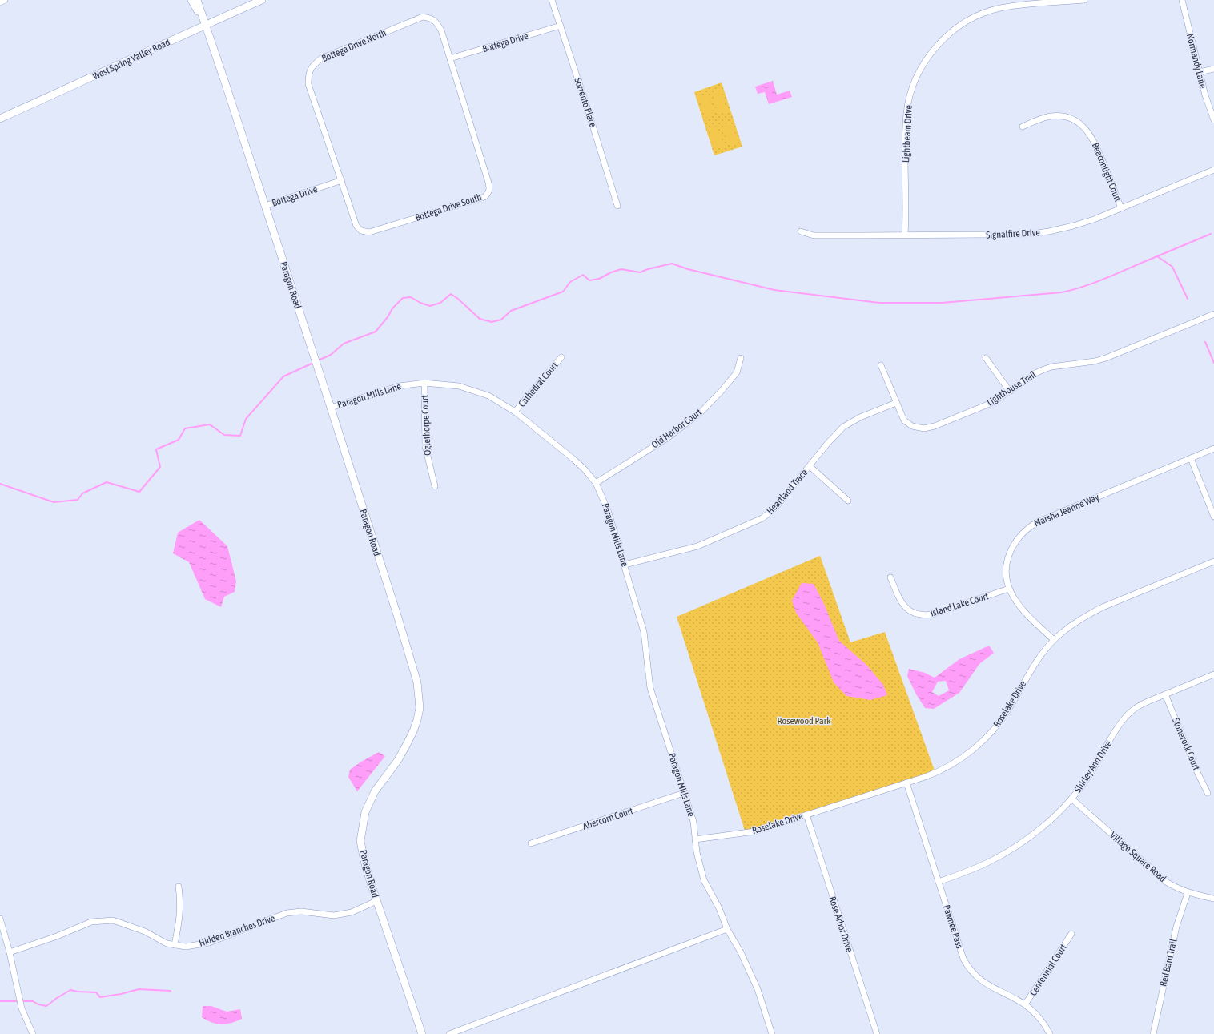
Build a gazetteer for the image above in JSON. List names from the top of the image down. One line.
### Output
{"streets":{"street":["Bottega Drive","Bottega Drive North","West Spring Valley Road","Normandy Lane","Sorrento Place","Lightbeam Drive","Beaconlight Court","Bottega Drive South","Signalfire Drive","Paragon Road","Cathedral Court","Lighthouse Trail","Paragon Mills Lane","Oglethorpe Court","Old Harbor Court","Heartland Trace","Marsha Jeanne Way","Island Lake Court","Roselake Drive","Stonerock Court","Shirley Ann Drive","Abercorn Court","Village Square Road","Rose Arbor Drive","Pawnee Pass","Hidden Branches Drive","Red Barn Trail","Centennial Court"]},"crossings":[["Bottega Drive","Bottega Drive North"],["Bottega Drive","Sorrento Place"],["Bottega Drive","Bottega Drive South"],["Bottega Drive","Paragon Road"],["Bottega Drive North","Bottega Drive South"],["West Spring Valley Road","Paragon Road"],["Lightbeam Drive","Signalfire Drive"],["Beaconlight Court","Signalfire Drive"],["Paragon Road","Paragon Mills Lane"],["Paragon Road","Hidden Branches Drive"],["Cathedral Court","Paragon Mills Lane"],["Lighthouse Trail","Heartland Trace"],["Paragon Mills Lane","Oglethorpe Court"],["Paragon Mills Lane","Old Harbor Court"],["Paragon Mills Lane","Heartland Trace"],["Paragon Mills Lane","Roselake Drive"],["Paragon Mills Lane","Abercorn Court"],["Marsha Jeanne Way","Island Lake Court"],["Marsha Jeanne Way","Roselake Drive"],["Roselake Drive","Rose Arbor Drive"],["Roselake Drive","Pawnee Pass"],["Stonerock Court","Shirley Ann Drive"],["Shirley Ann Drive","Village Square Road"],["Shirley Ann Drive","Pawnee Pass"],["Village Square Road","Red Barn Trail"],["Pawnee Pass","Centennial Court"]],"parks":["Rosewood Park"]}
